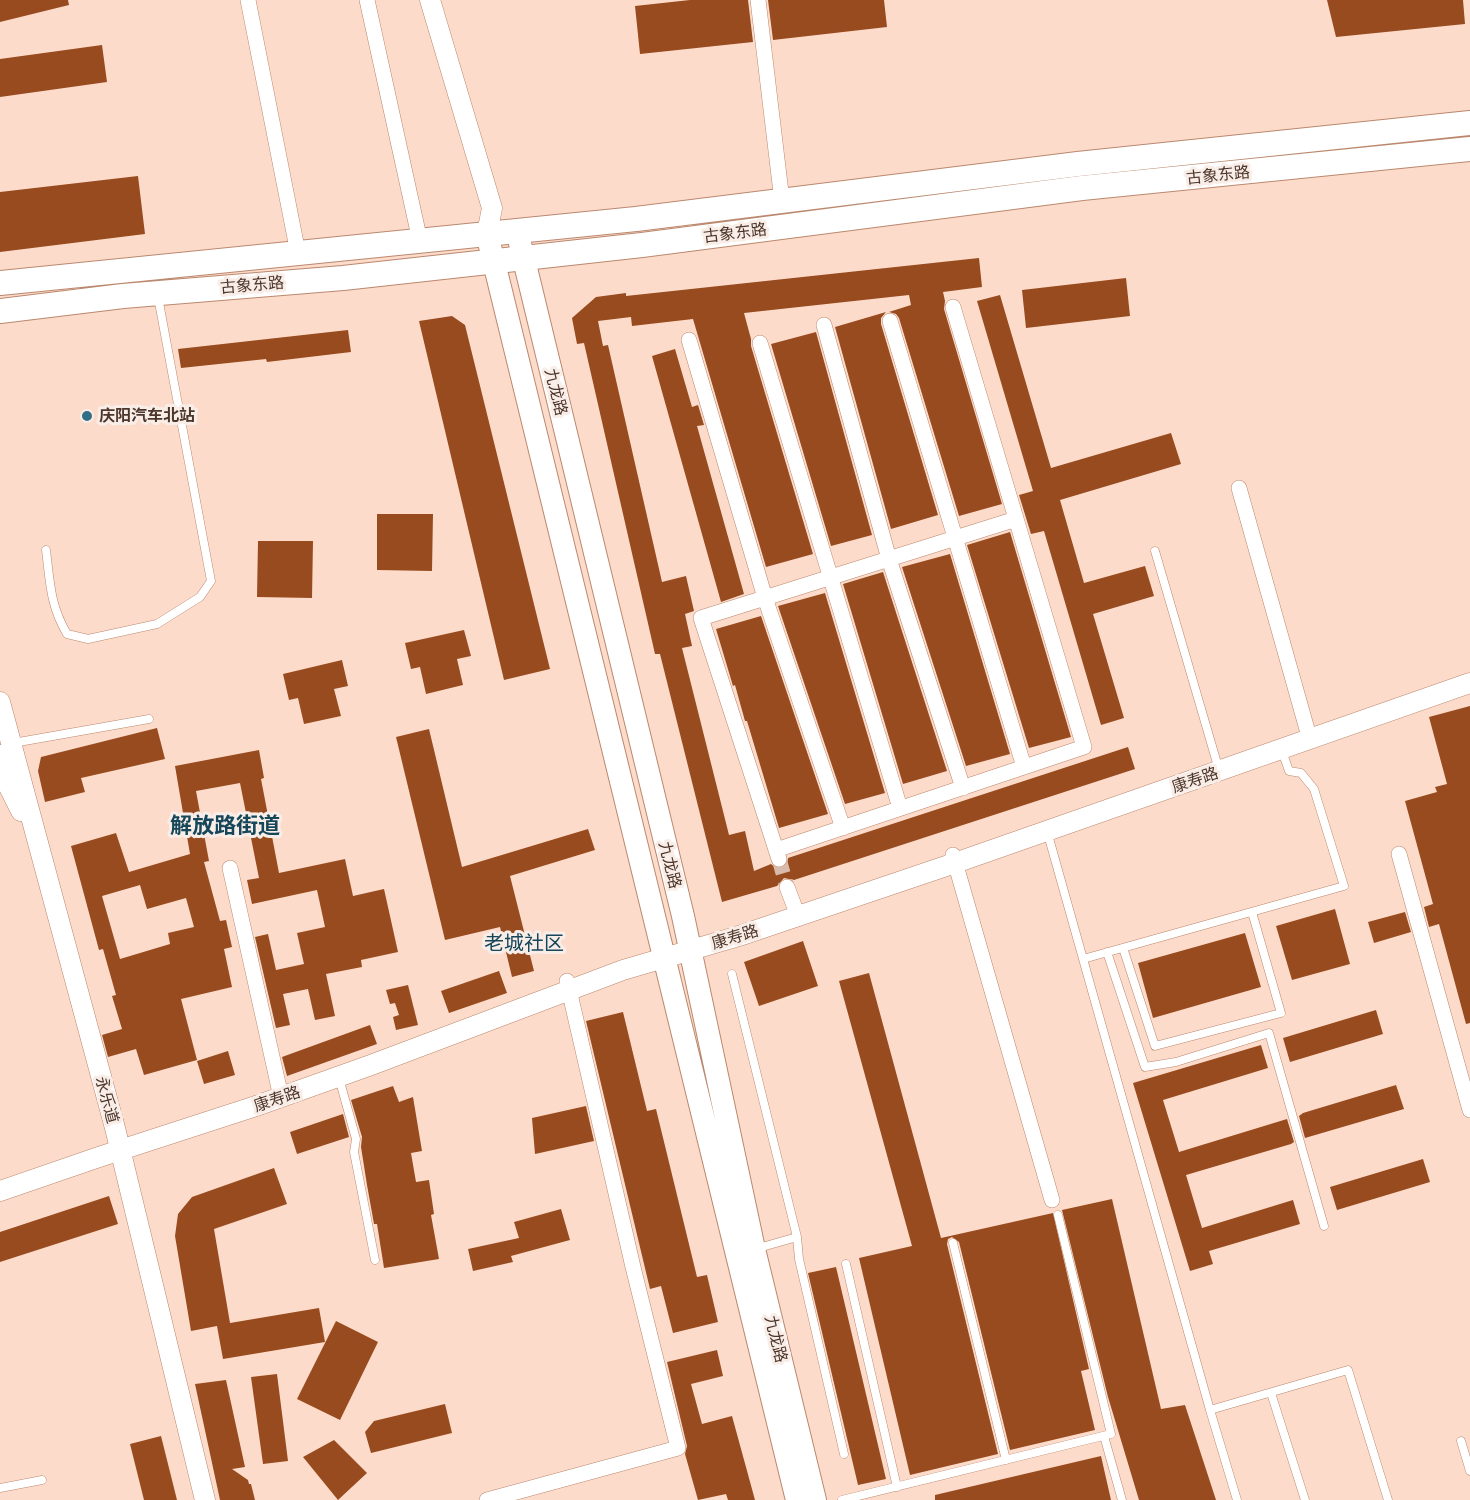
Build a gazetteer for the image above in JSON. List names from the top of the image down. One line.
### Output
{"streets":{"main road":["古象东路","九龙路"],"street":["康寿路","永乐道"]},"crossings":[["古象东路","九龙路"],["九龙路","康寿路"],["康寿路","永乐道"]],"districts":["解放路街道","老城社区"],"places":["庆阳汽车北站"]}
